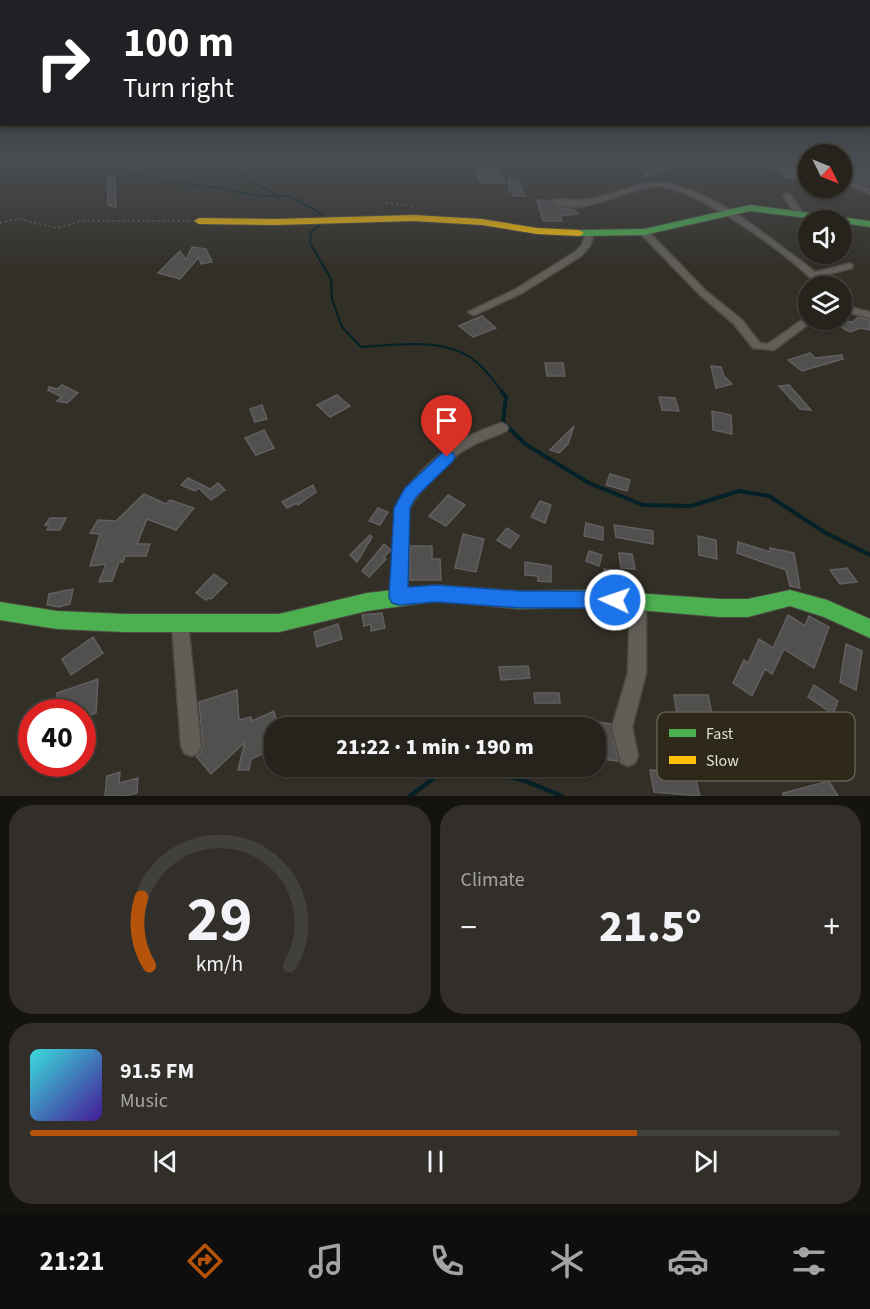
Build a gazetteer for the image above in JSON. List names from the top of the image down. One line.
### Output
{"legend":["Fast","Slow"],"north":"bottom right","page":{"turn":["100 m","Turn right"],"limit":"40","trip":"21:22 · 1 min · 190 m","tile":"Climate","heat":["−","21.5°","+"],"song":["91.5 FM","Music"],"tabs":"21:21","gauge":["29","km/h"]}}
